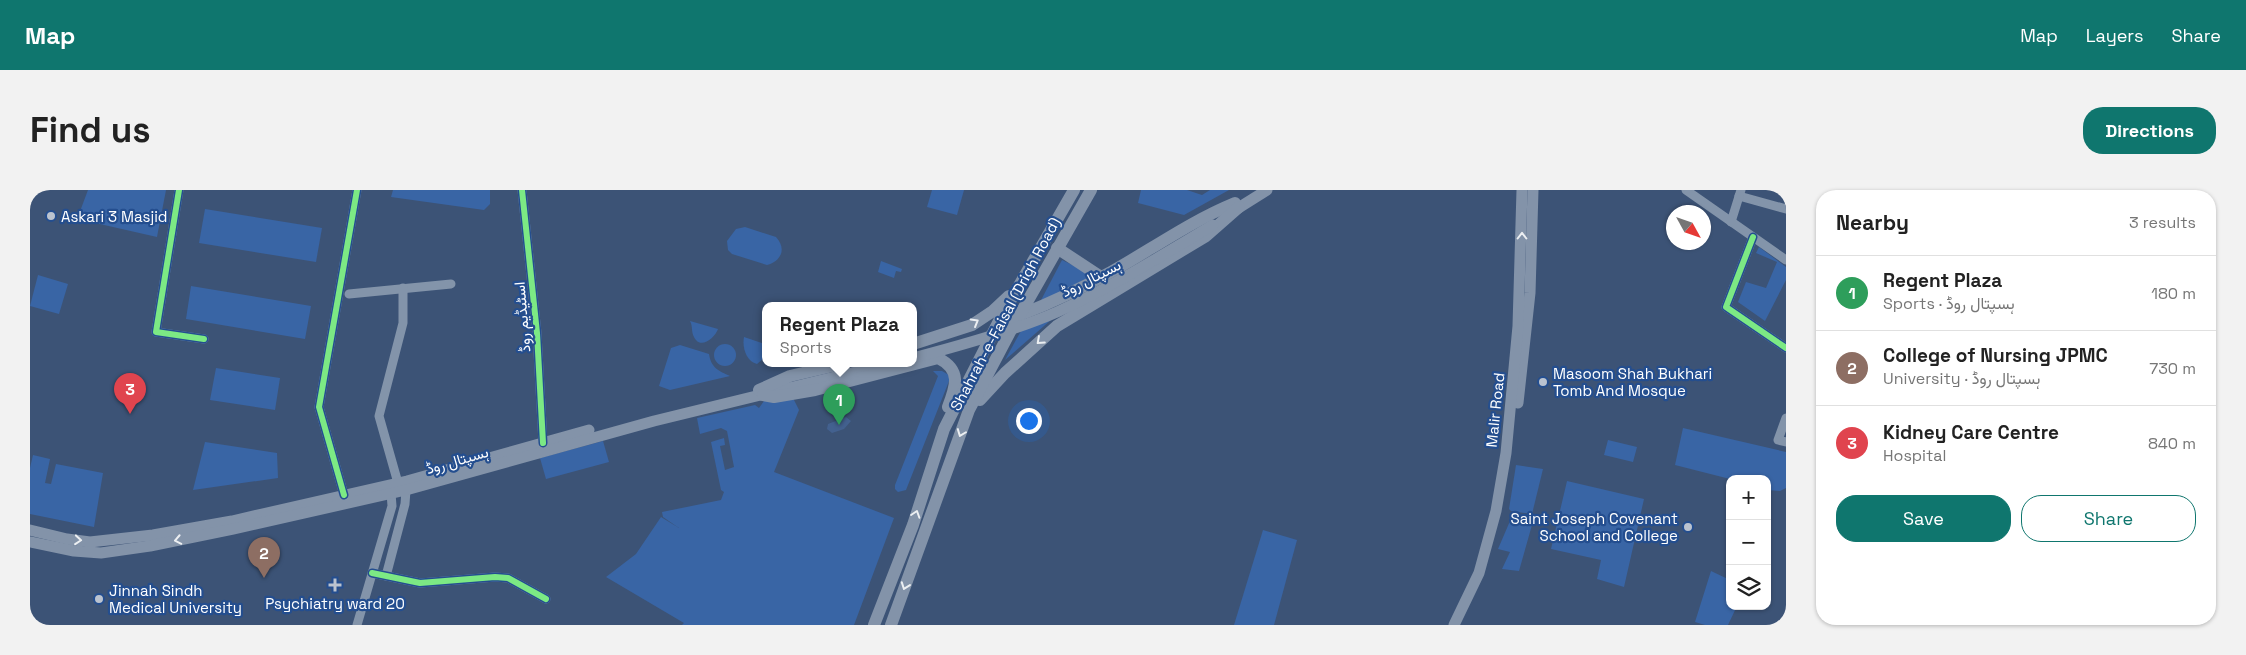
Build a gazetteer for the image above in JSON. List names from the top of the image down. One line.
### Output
{"streets":{"highway":["Shahrah-e-Faisal (Drigh Road)"],"main road":["ہسپتال روڈ","Malir Road"],"street":["اسٹیڈیم روڈ"]},"crossings":[["ہسپتال روڈ","اسٹیڈیم روڈ"]],"places":{"other":["Askari 3 Masjid","Masoom Shah Bukhari Tomb And Mosque","Saint Joseph Covenant School and College","Jinnah Sindh Medical University"],"health":["Psychiatry ward 20"]},"north":"bottom right","page":{"header":"Map","nav":["Map","Layers","Share"],"buttons":["Directions",["Save","Share"]],"title":"Find us","heading":["Nearby","3 results"],"list":[{"mark":"1","name":"Regent Plaza","note":"Sports · ہسپتال روڈ","value":"180 m"},{"mark":"2","name":"College of Nursing JPMC","note":"University · ہسپتال روڈ","value":"730 m"},{"mark":"3","name":"Kidney Care Centre","note":"Hospital","value":"840 m"}],"popup":["Regent Plaza","Sports"],"pins":["3","1","2"],"map_buttons":["+","−"]}}
